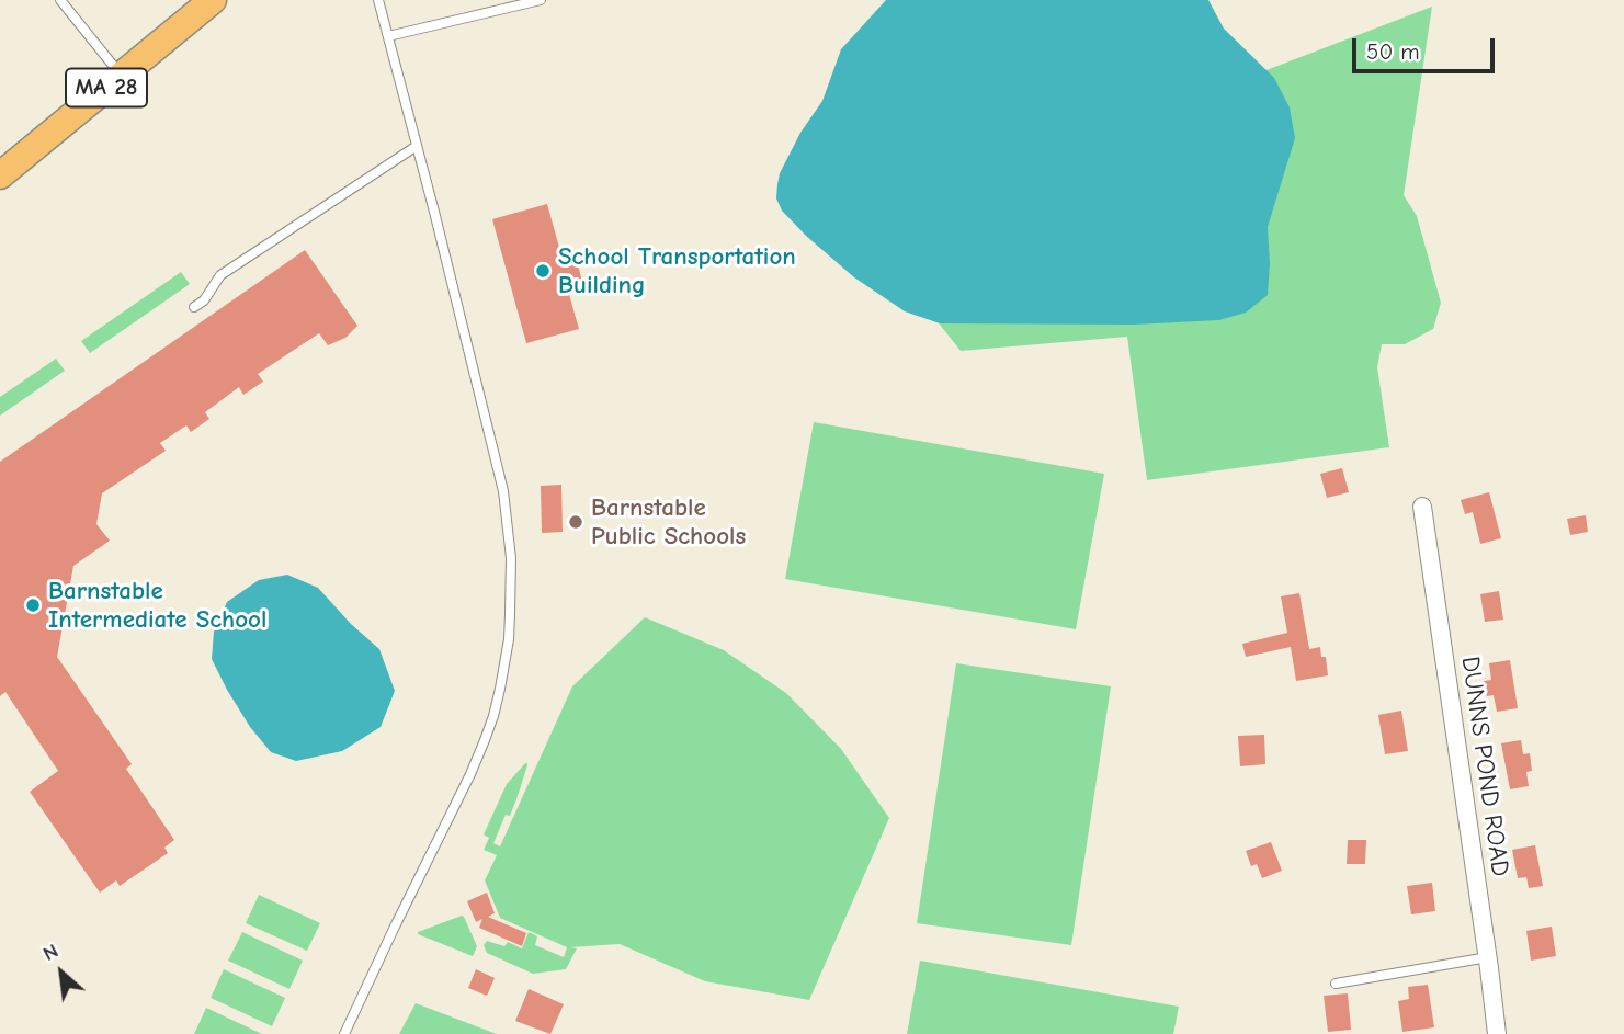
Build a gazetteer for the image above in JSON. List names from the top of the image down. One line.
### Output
{"streets":{"main road":["MA 28"],"street":["DUNNS POND ROAD"]},"places":["School Transportation Building","Barnstable Public Schools","Barnstable Intermediate School"],"scale_bar":"50 m","north":"top left"}
